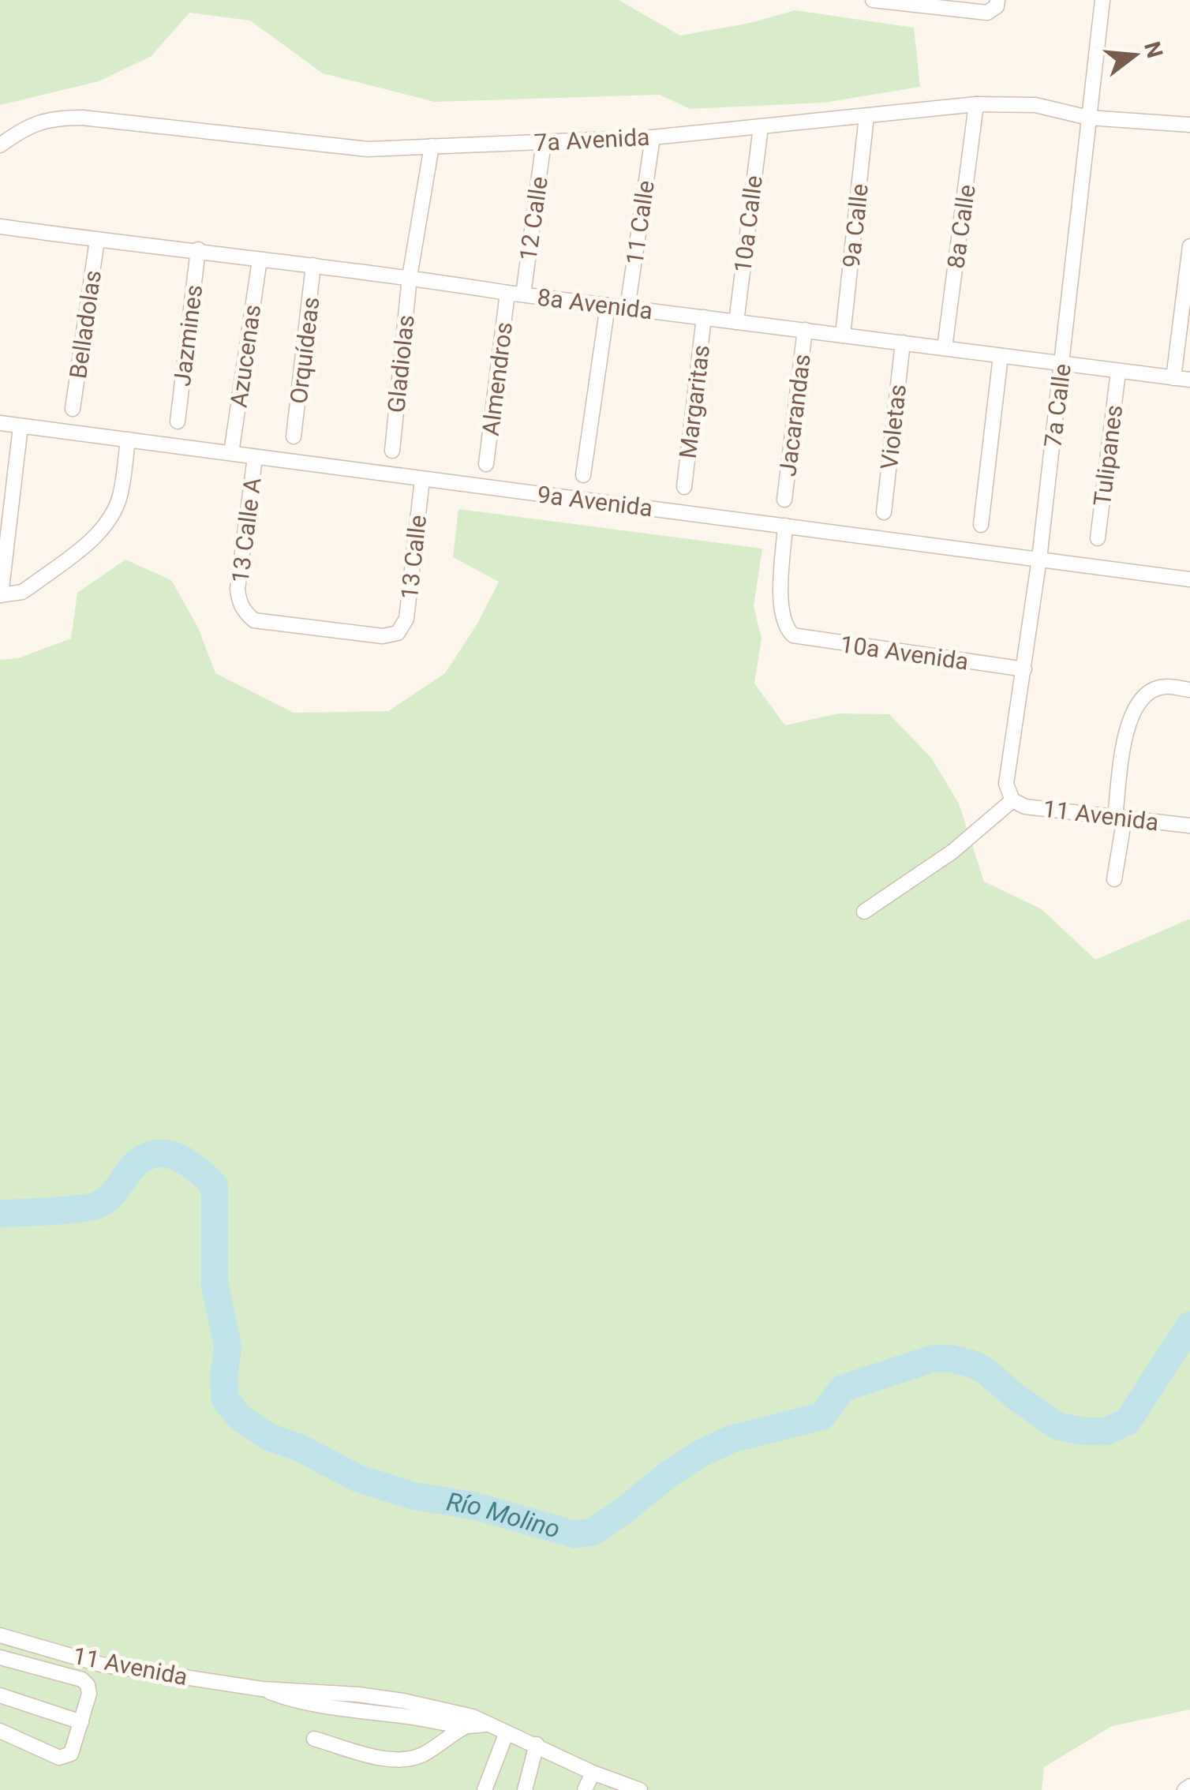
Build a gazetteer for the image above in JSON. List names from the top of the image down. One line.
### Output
{"streets":{"street":["7a Avenida","12 Calle","11 Calle","10a Calle","9a Calle","8a Calle","8a Avenida","Belladolas","Jazmines","Orquídeas","Azucenas","Gladiolas","Almendros","Margaritas","7a Calle","Jacarandas","Violetas","Tulipanes","9a Avenida","13 Calle A","13 Calle","10a Avenida","11 Avenida"]},"crossings":[["7a Avenida","12 Calle"],["7a Avenida","11 Calle"],["7a Avenida","10a Calle"],["7a Avenida","9a Calle"],["7a Avenida","8a Calle"],["7a Avenida","7a Calle"],["12 Calle","8a Avenida"],["11 Calle","8a Avenida"],["10a Calle","8a Avenida"],["9a Calle","8a Avenida"],["8a Calle","8a Avenida"],["8a Avenida","Belladolas"],["8a Avenida","Jazmines"],["8a Avenida","Orquídeas"],["8a Avenida","Azucenas"],["8a Avenida","Gladiolas"],["8a Avenida","Almendros"],["8a Avenida","Margaritas"],["8a Avenida","7a Calle"],["8a Avenida","Jacarandas"],["8a Avenida","Violetas"],["8a Avenida","Tulipanes"],["Azucenas","9a Avenida"],["7a Calle","9a Avenida"],["7a Calle","10a Avenida"],["7a Calle","11 Avenida"],["9a Avenida","13 Calle A"],["9a Avenida","13 Calle"],["9a Avenida","10a Avenida"],["13 Calle A","13 Calle"]],"water":["Río Molino"],"north":"right"}
